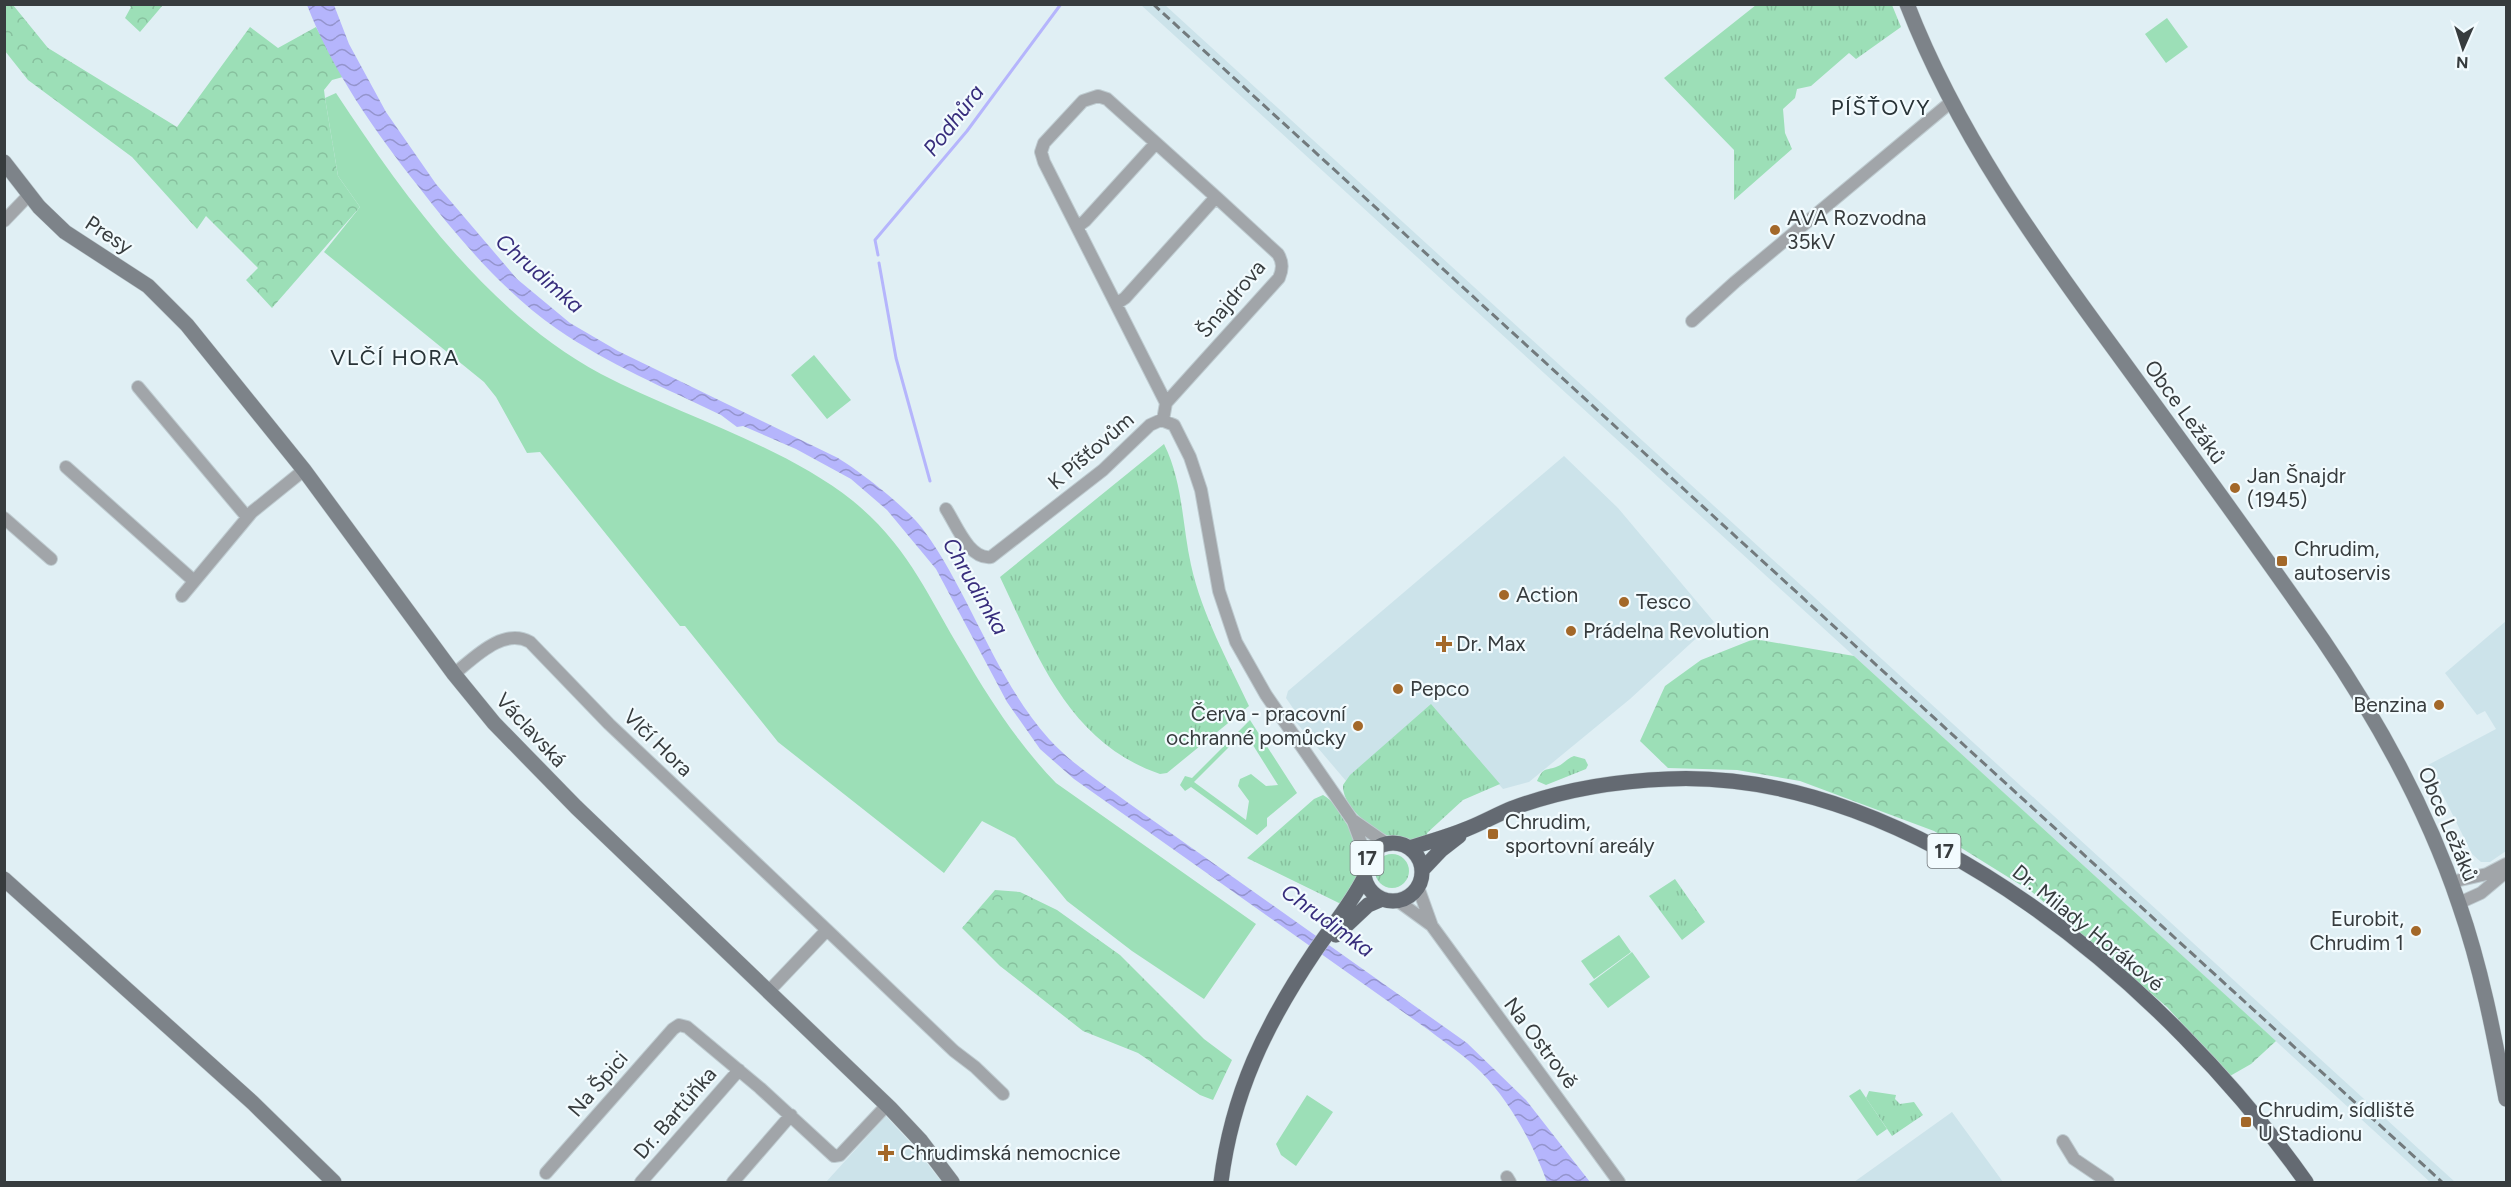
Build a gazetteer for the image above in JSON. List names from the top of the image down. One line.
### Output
{"streets":{"main road":["17","Dr. Milady Horákové"],"street":["Presy","Šnajdrova","Obce Ležáků","K Píšťovům","Václavská","Vlčí Hora","Na Ostrově","Na Špici","Dr. Bartůňka"]},"crossings":[["Presy","Václavská"],["Václavská","Vlčí Hora"],["17","Dr. Milady Horákové"],["17","Na Ostrově"],["Dr. Milady Horákové","Na Ostrově"],["Na Špici","Dr. Bartůňka"]],"districts":["PÍŠŤOVY","VLČÍ HORA"],"water":["Podhůra","Chrudimka"],"places":{"other":["AVA Rozvodna 35kV","Jan Šnajdr (1945)","Action","Tesco","Prádelna Revolution","Pepco","Benzina","Červa - pracovní ochranné pomůcky","Eurobit, Chrudim 1"],"transit":["Chrudim, autoservis","Chrudim, sportovní areály","Chrudim, sídliště U Stadionu"],"health":["Dr. Max","Chrudimská nemocnice"]},"north":"bottom"}
